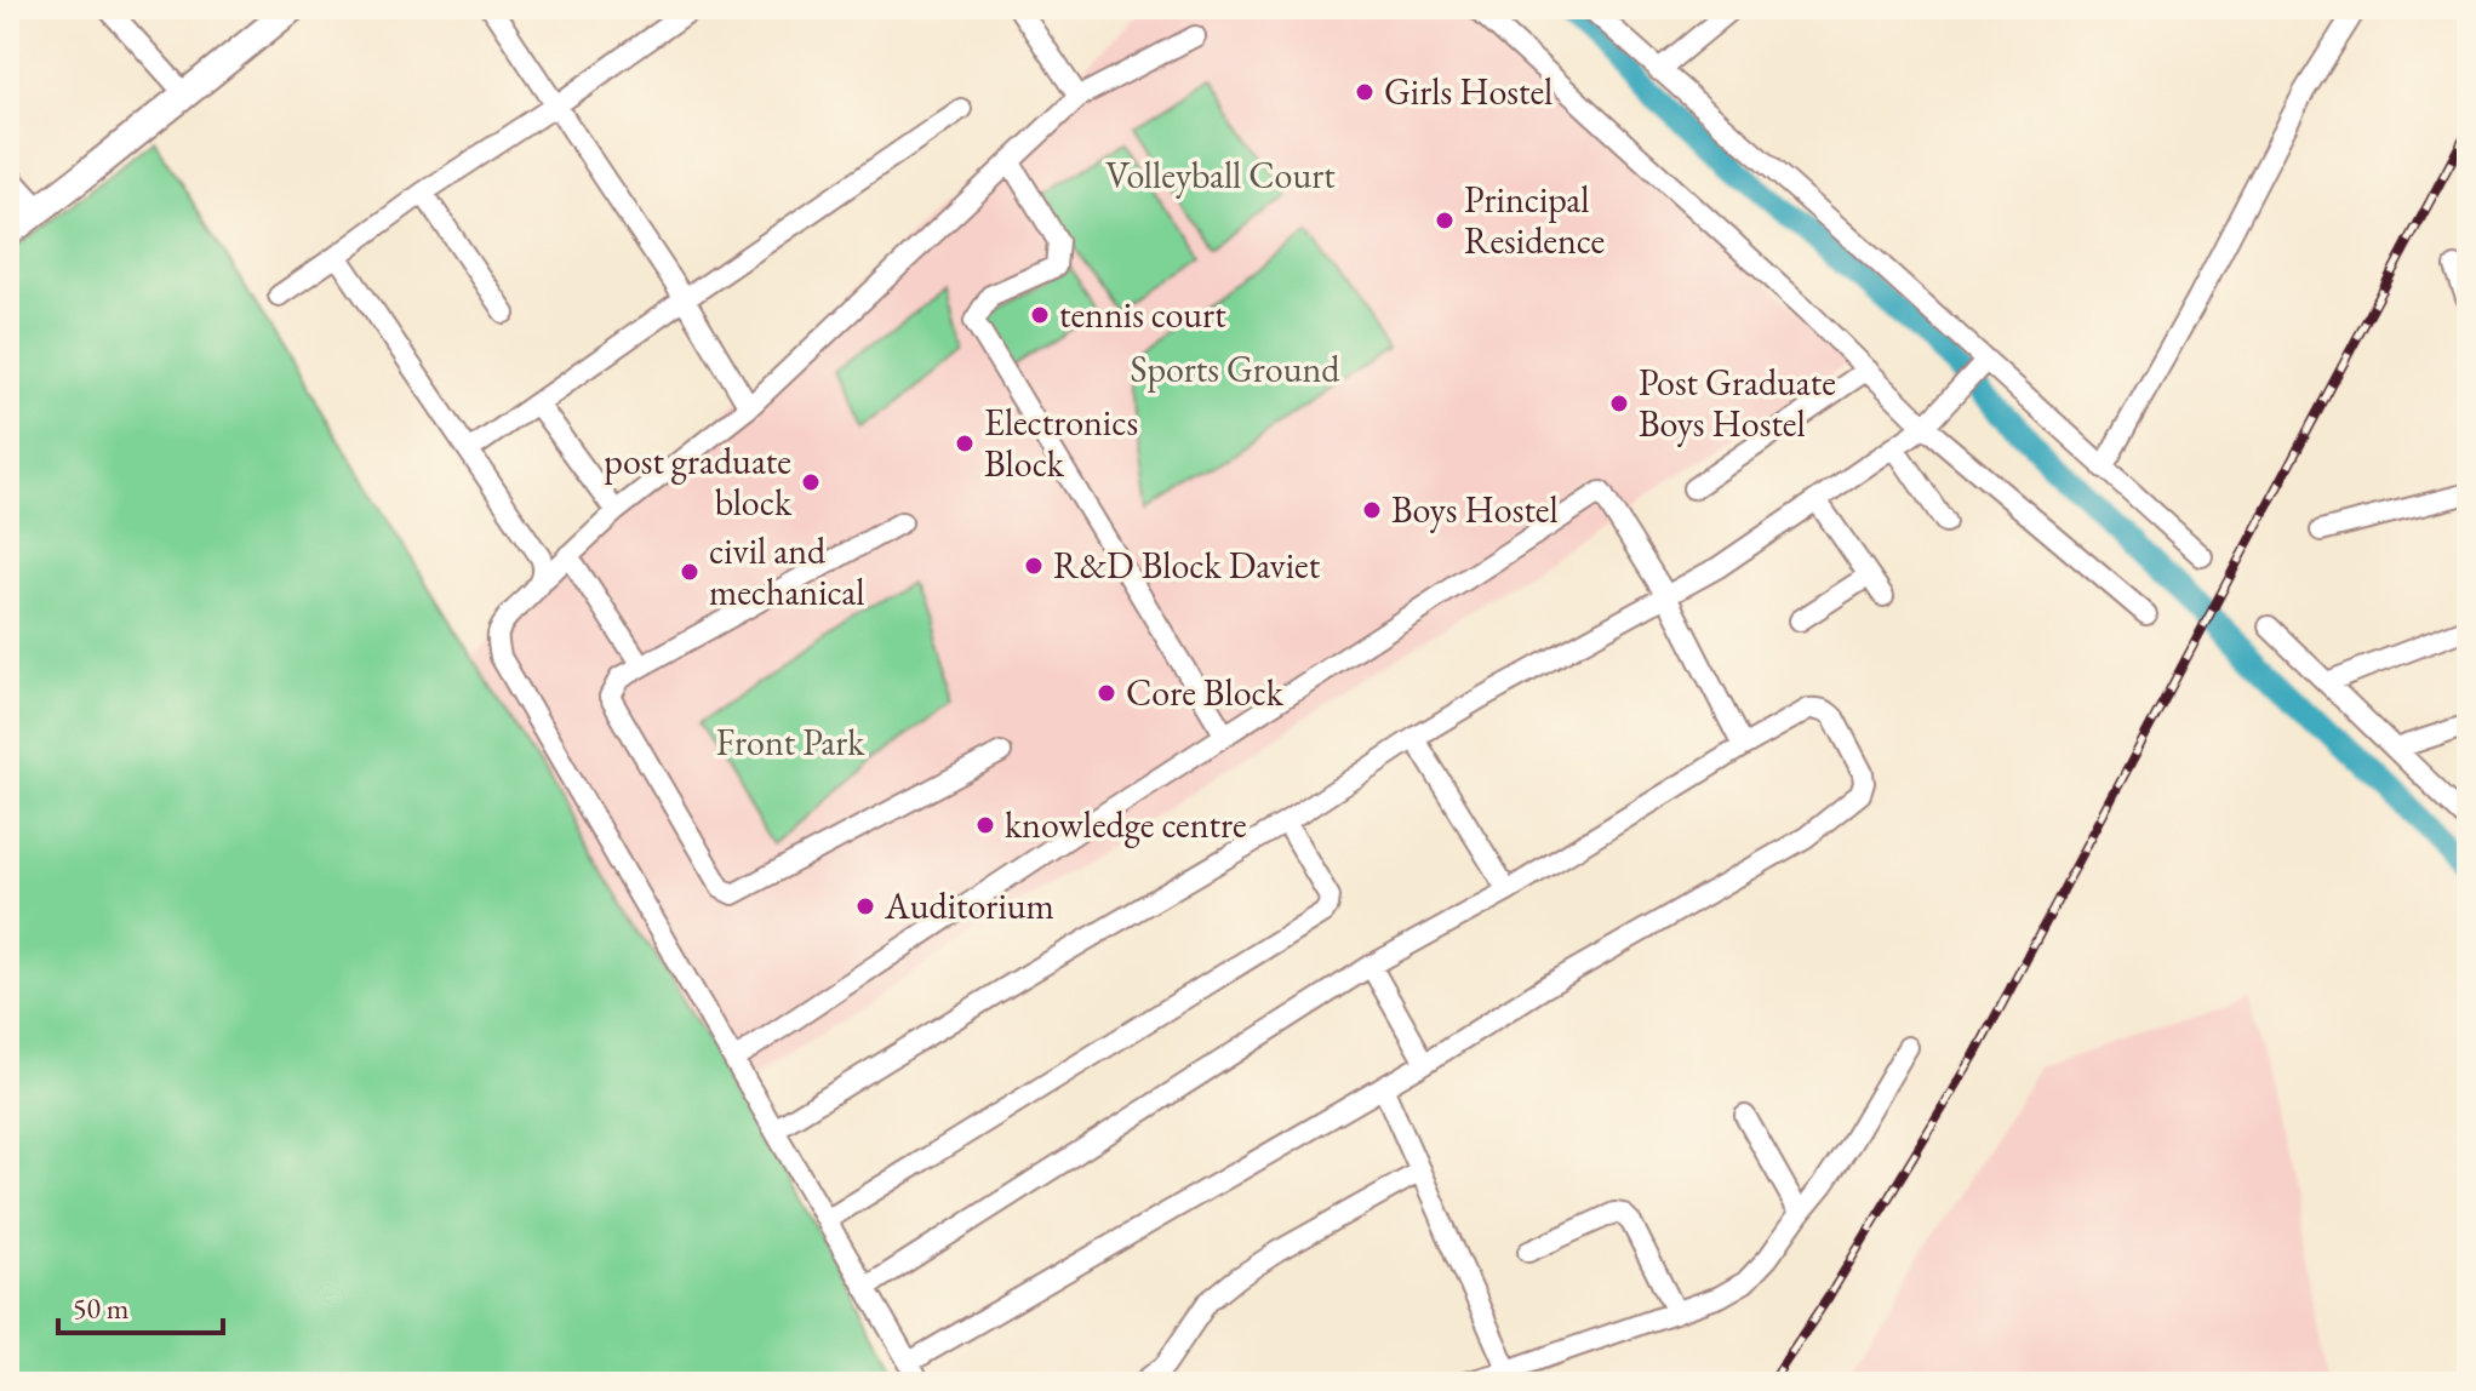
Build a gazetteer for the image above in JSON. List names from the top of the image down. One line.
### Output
{"parks":["Volleyball Court","Sports Ground","Front Park"],"places":["Girls Hostel","Principal Residence","tennis court","Post Graduate Boys Hostel","Electronics Block","post graduate block","Boys Hostel","R&D Block Daviet","civil and mechanical","Core Block","knowledge centre","Auditorium"],"scale_bar":"50 m"}
